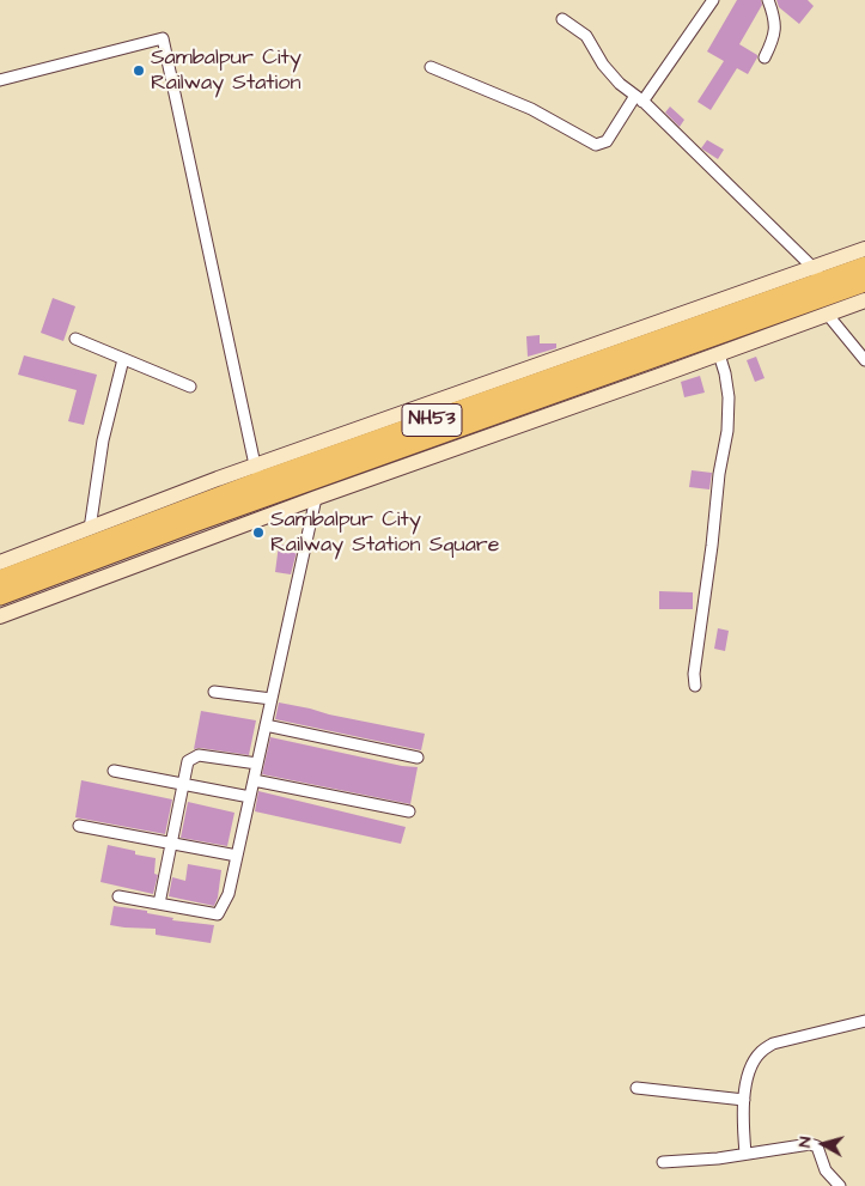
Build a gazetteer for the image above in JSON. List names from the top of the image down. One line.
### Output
{"streets":{"highway":["NH53"]},"places":["Sambalpur City Railway Station","Sambalpur City Railway Station Square"],"north":"left"}
